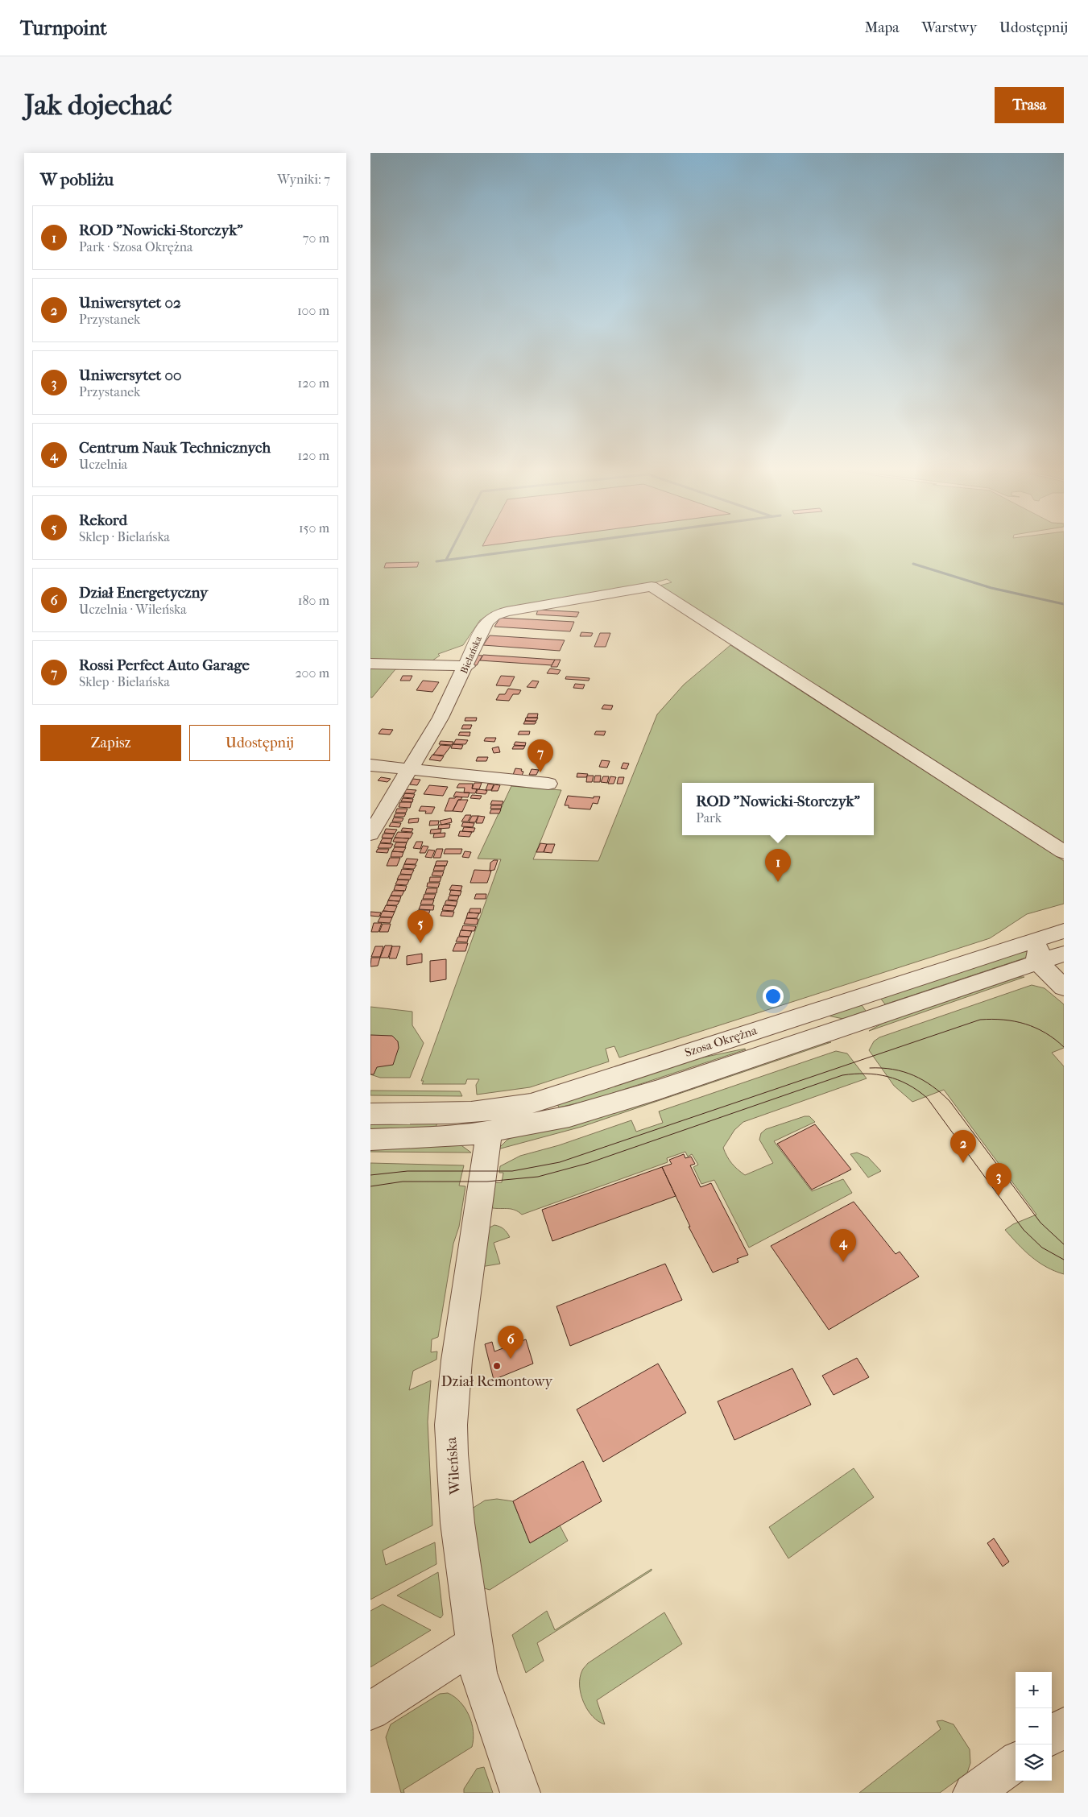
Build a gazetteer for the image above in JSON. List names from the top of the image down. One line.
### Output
{"streets":{"street":["Bielańska","Szosa Okrężna","Wileńska"]},"crossings":[["Szosa Okrężna","Wileńska"]],"places":["Dział Remontowy"],"page":{"header":"Turnpoint","nav":["Mapa","Warstwy","Udostępnij"],"buttons":["Trasa",["Zapisz","Udostępnij"]],"title":"Jak dojechać","heading":["W pobliżu","Wyniki: 7"],"list":[{"mark":"1","name":"ROD \"Nowicki-Storczyk\"","note":"Park · Szosa Okrężna","value":"70 m"},{"mark":"2","name":"Uniwersytet 02","note":"Przystanek","value":"100 m"},{"mark":"3","name":"Uniwersytet 00","note":"Przystanek","value":"120 m"},{"mark":"4","name":"Centrum Nauk Technicznych","note":"Uczelnia","value":"120 m"},{"mark":"5","name":"Rekord","note":"Sklep · Bielańska","value":"150 m"},{"mark":"6","name":"Dział Energetyczny","note":"Uczelnia · Wileńska","value":"180 m"},{"mark":"7","name":"Rossi Perfect Auto Garage","note":"Sklep · Bielańska","value":"200 m"}],"pins":["7","1","5","2","3","4","6"],"popup":["ROD \"Nowicki-Storczyk\"","Park"],"map_buttons":["+","−"]}}
